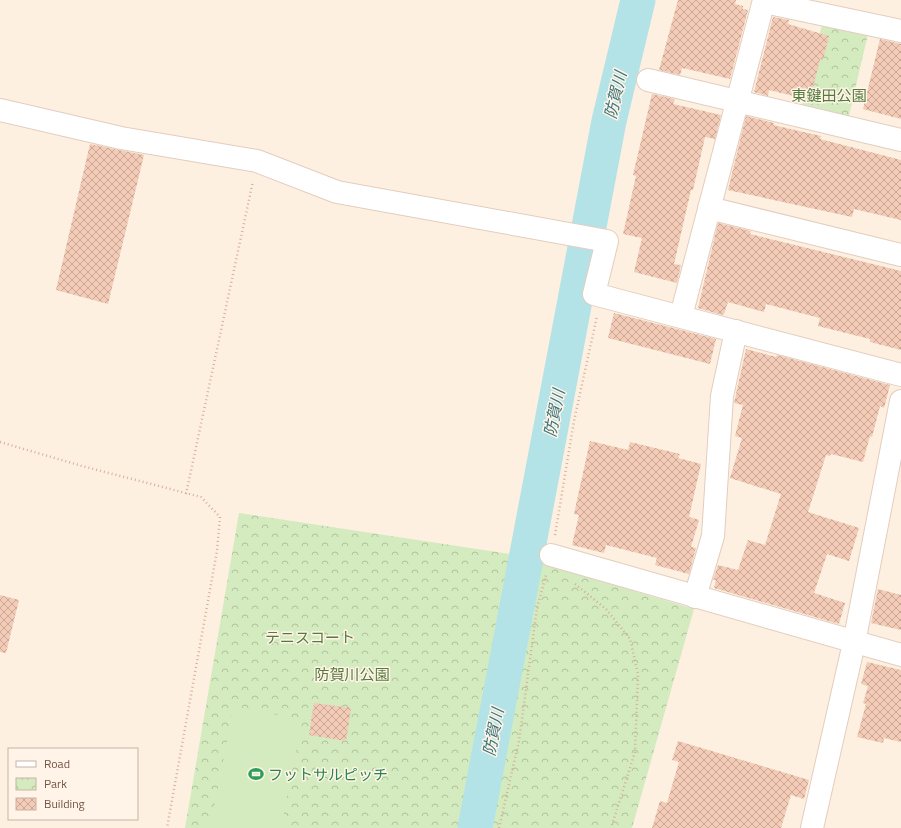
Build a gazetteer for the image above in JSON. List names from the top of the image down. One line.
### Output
{"water":["防賀川"],"parks":["東鍵田公園","テニスコート","防賀川公園"],"places":{"sports":["フットサルピッチ"]},"legend":["Road","Park","Building"]}
